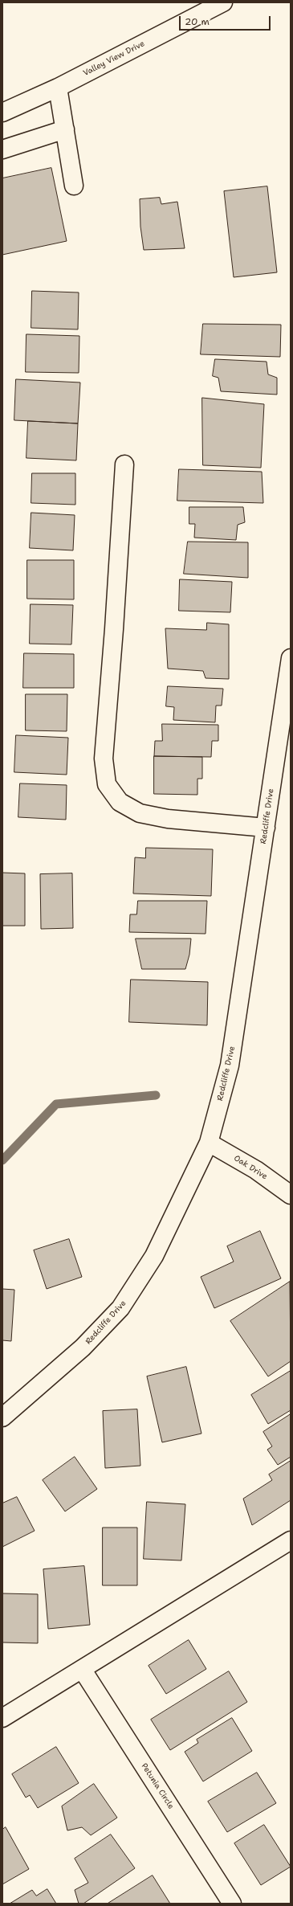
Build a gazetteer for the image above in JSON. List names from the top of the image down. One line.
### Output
{"streets":{"street":["Valley View Drive","Redcliffe Drive","Oak Drive","Petunia Circle"]},"crossings":[["Redcliffe Drive","Oak Drive"]],"scale_bar":"20 m"}
